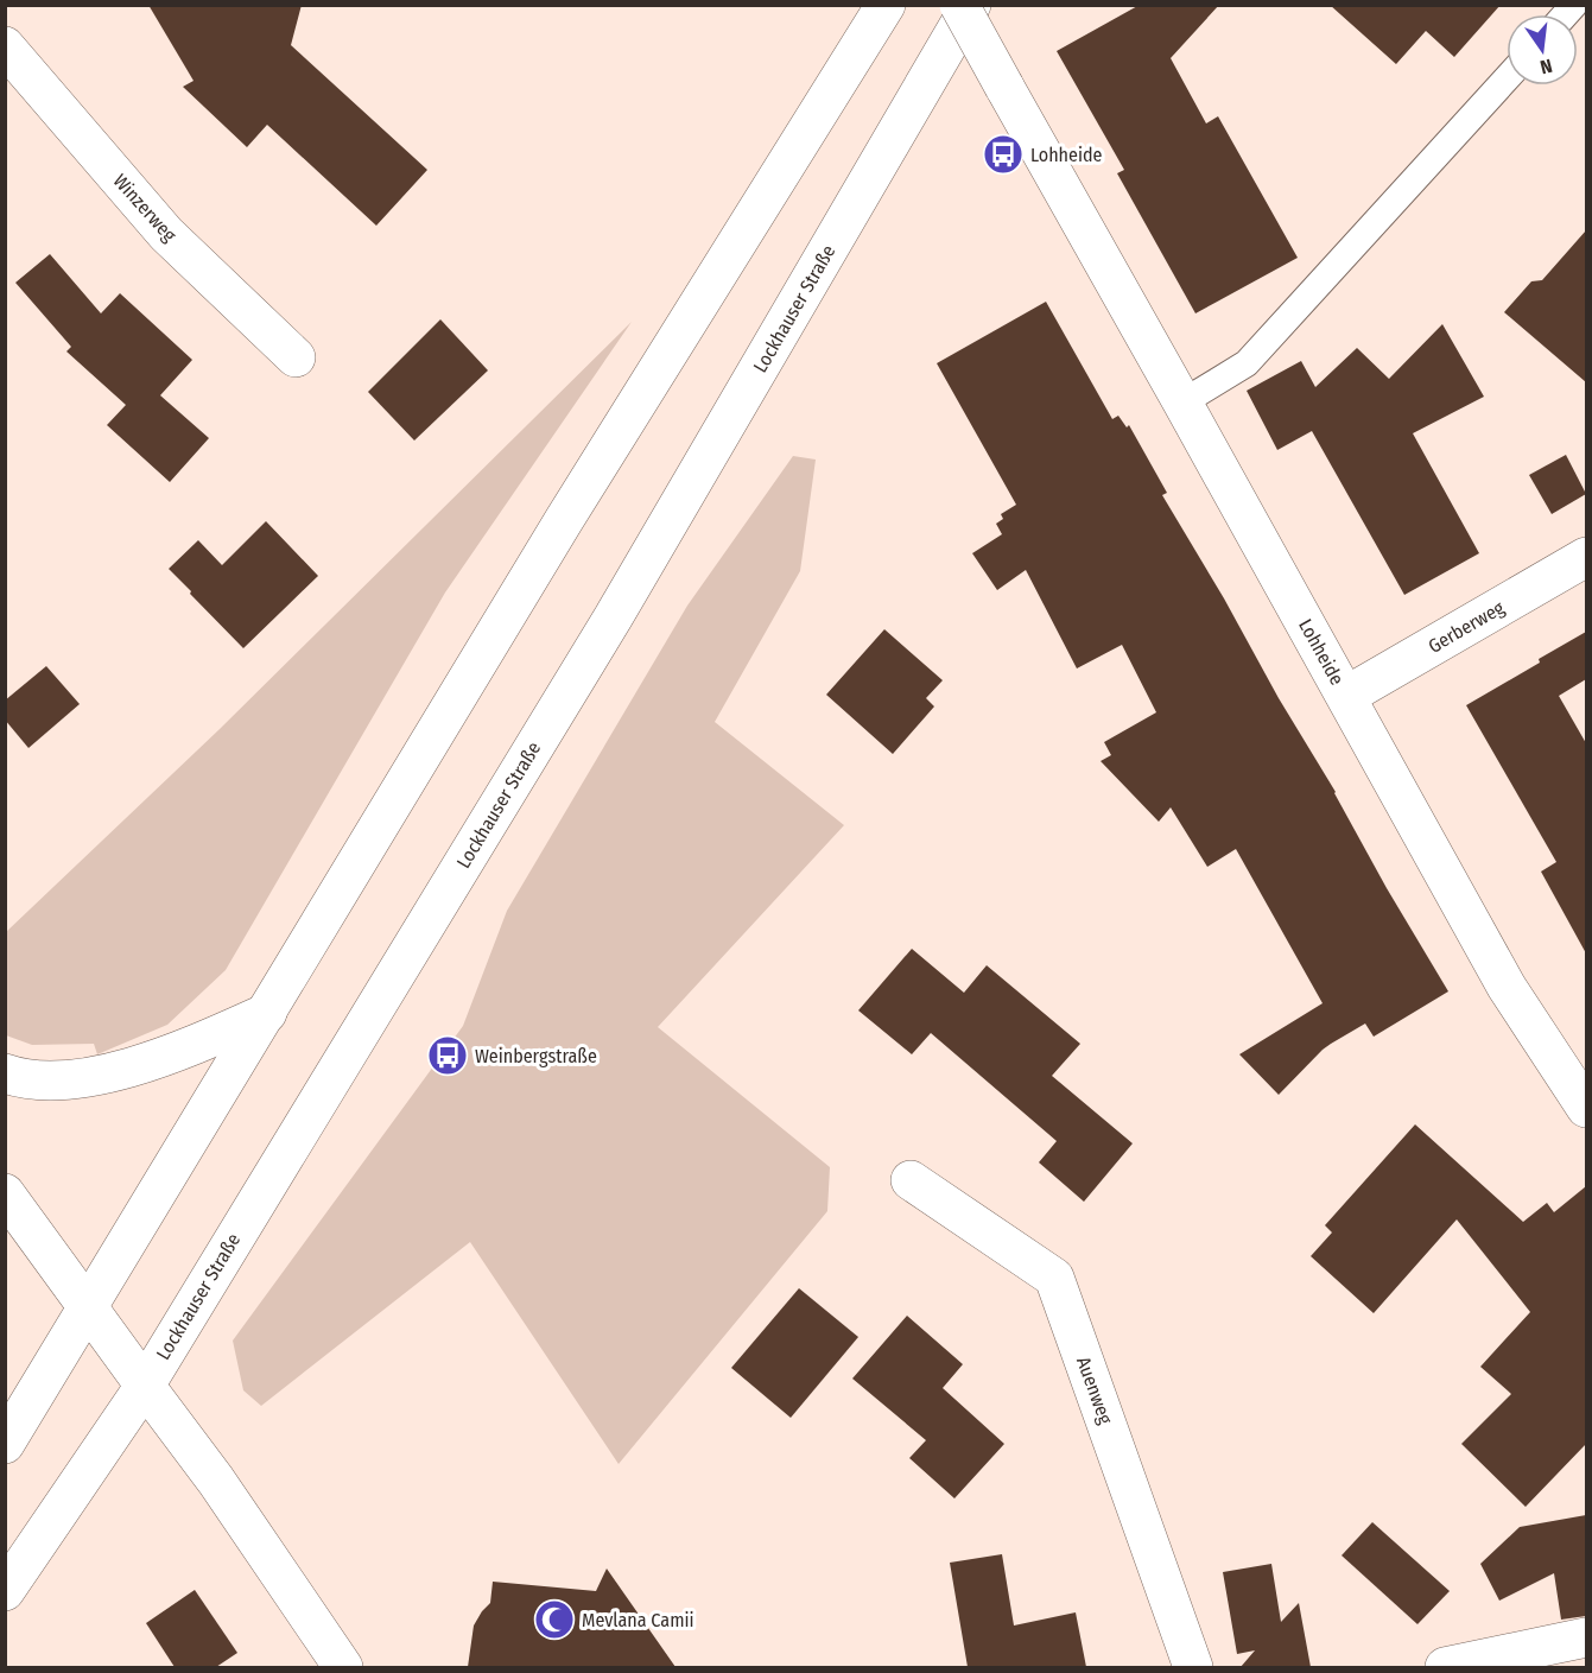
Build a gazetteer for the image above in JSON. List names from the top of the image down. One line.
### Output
{"streets":{"street":["Winzerweg","Lockhauser Straße","Gerberweg","Lohheide","Auenweg"]},"crossings":[["Gerberweg","Lohheide"]],"places":{"bus stop":["Lohheide","Weinbergstraße"],"mosque":["Mevlana Camii"]},"north":"bottom"}
